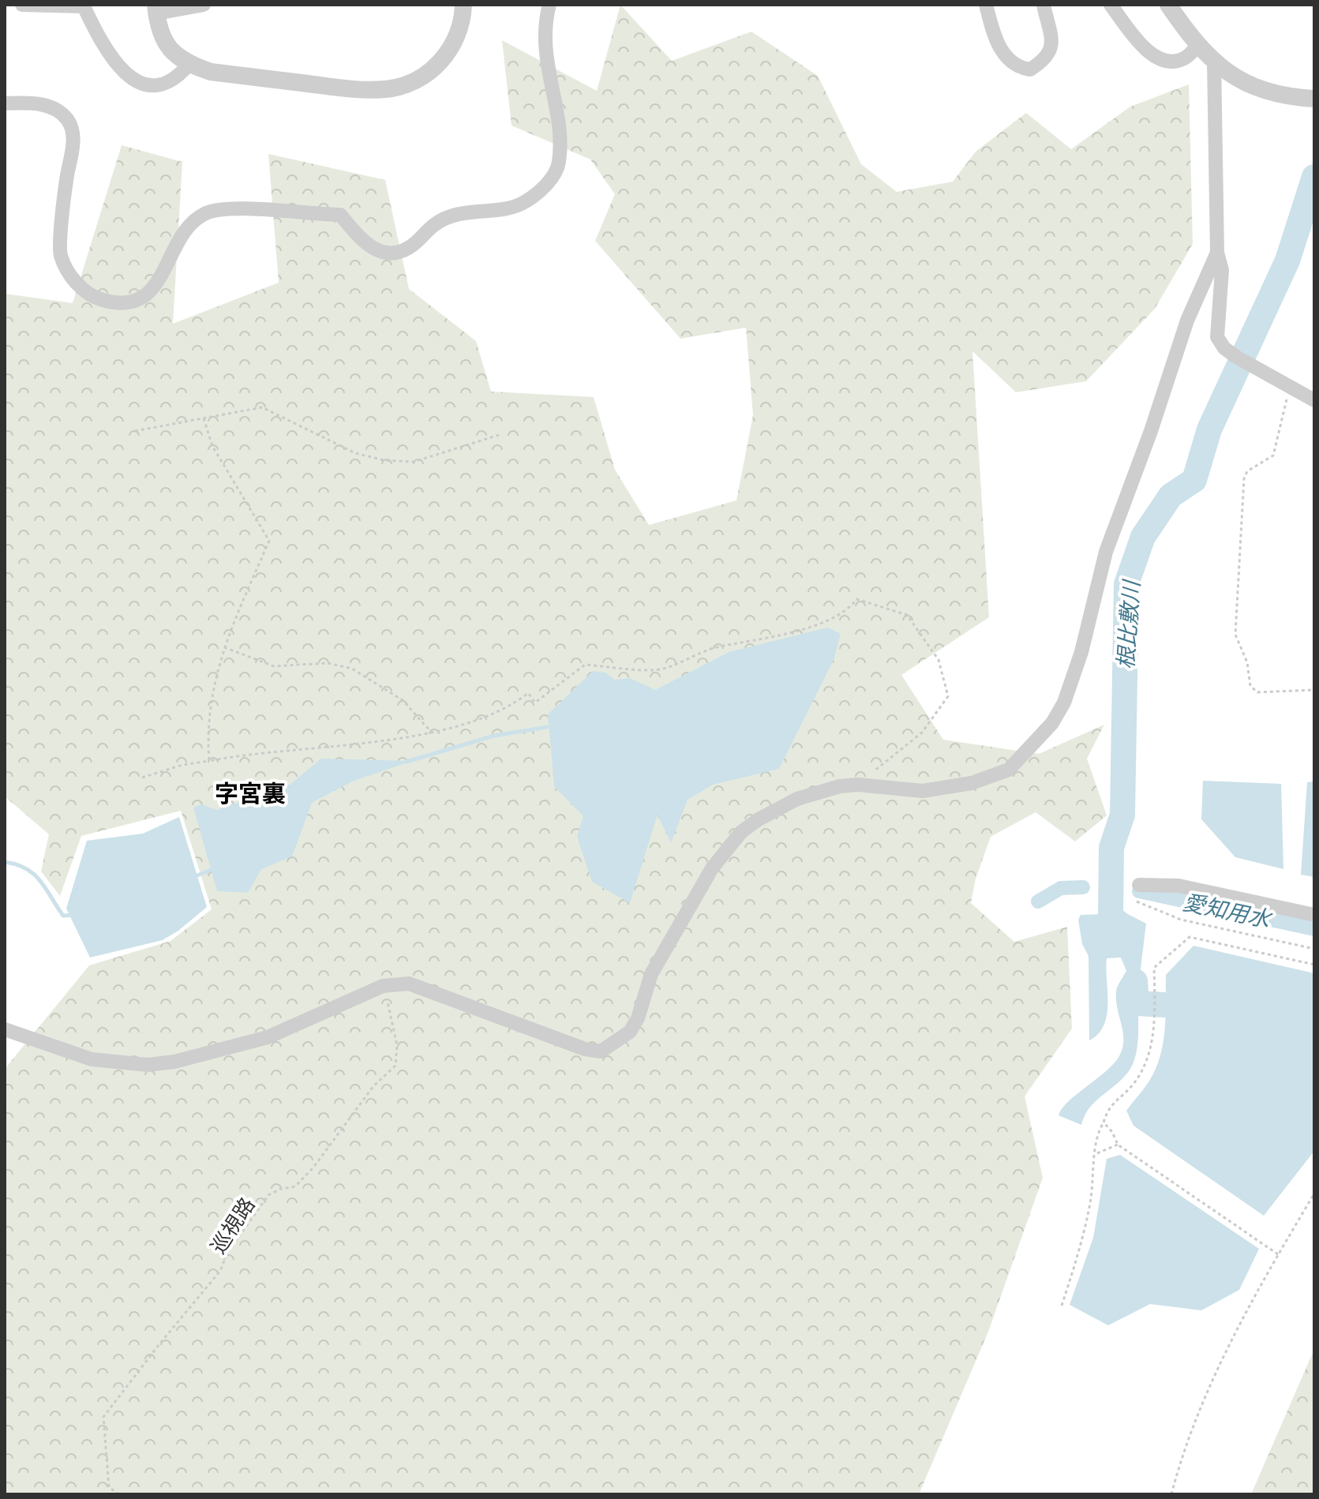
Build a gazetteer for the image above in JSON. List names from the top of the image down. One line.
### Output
{"streets":{"path":["巡視路"]},"districts":["字宮裏"],"water":["根比敷川","愛知用水"]}
